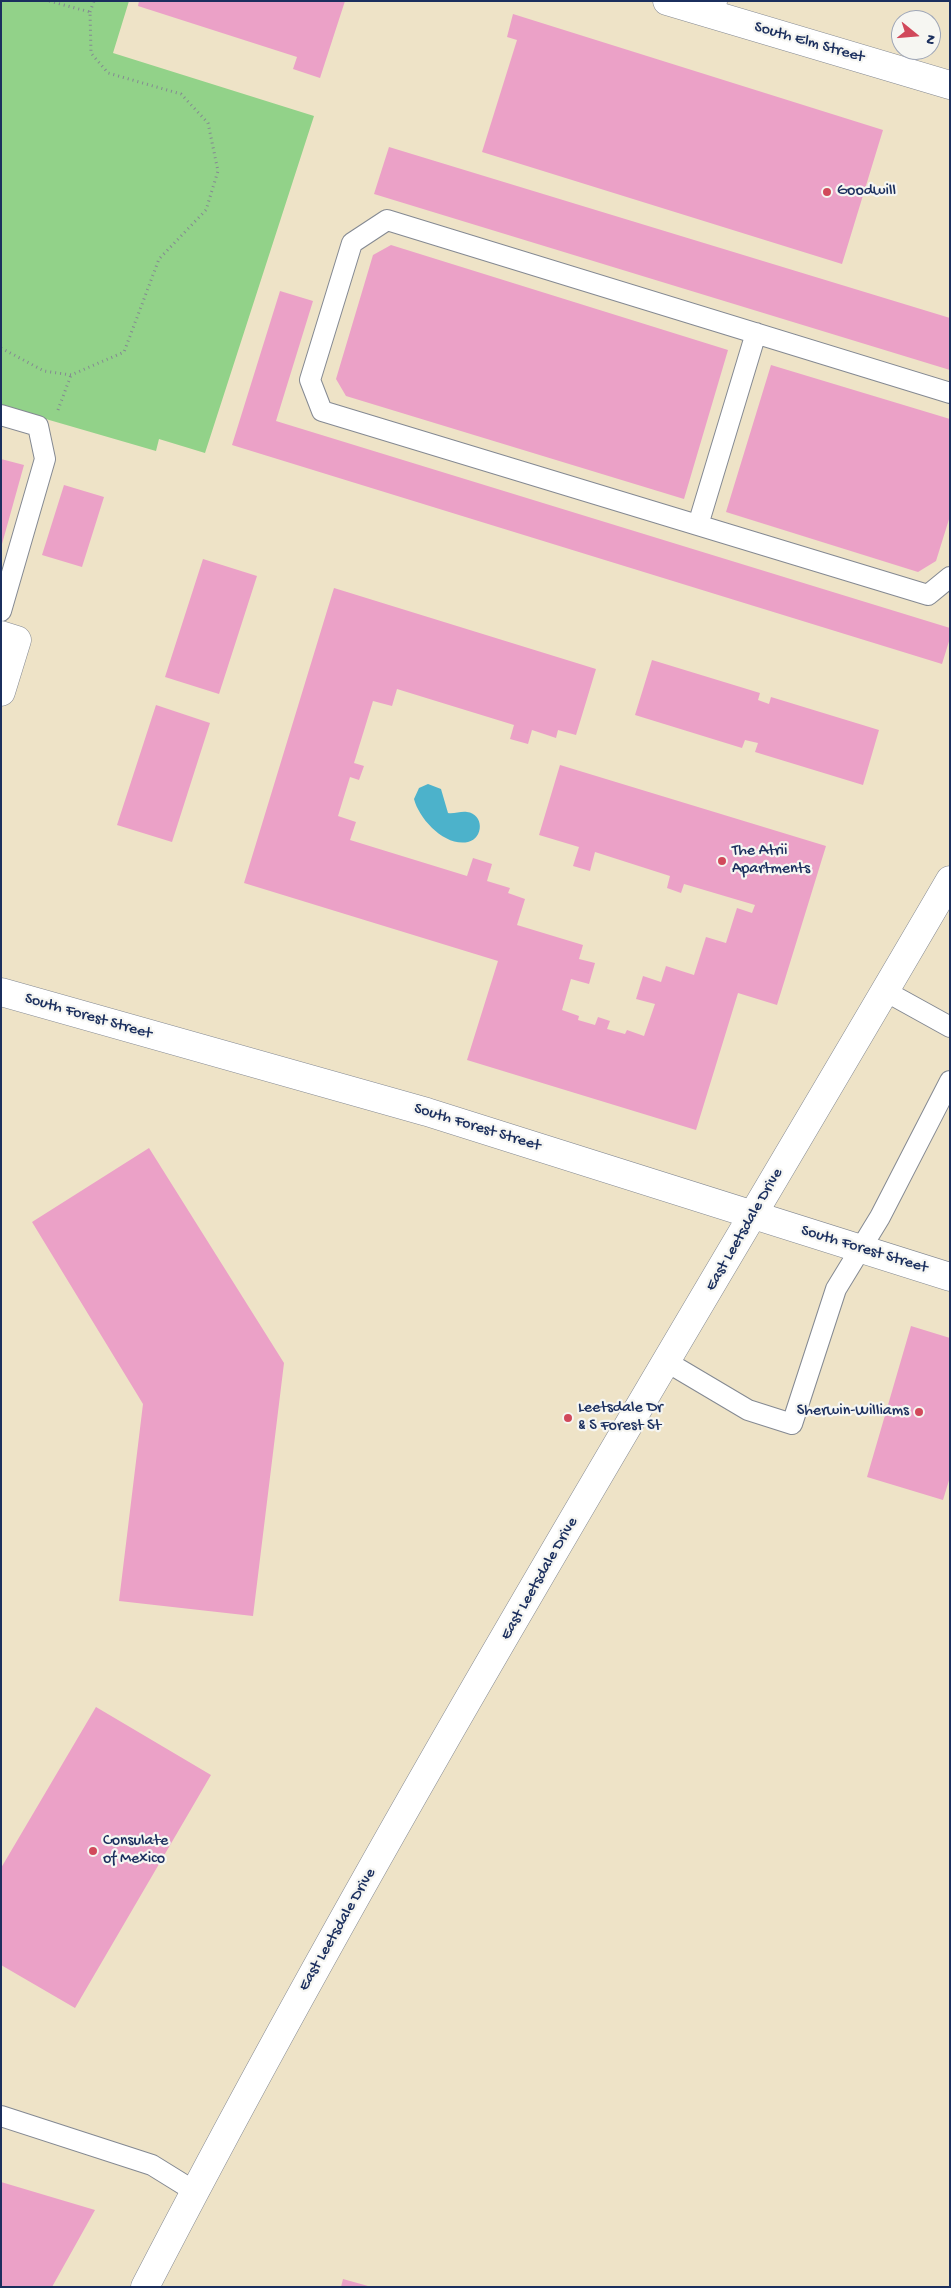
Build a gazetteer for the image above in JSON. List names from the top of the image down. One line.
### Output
{"streets":{"main road":["South Elm Street","South Forest Street","East Leetsdale Drive"]},"crossings":[["South Forest Street","East Leetsdale Drive"]],"places":["Goodwill","The Atrii Apartments","Sherwin-Williams","Leetsdale Dr & S Forest St","Consulate of Mexico"],"north":"right"}
